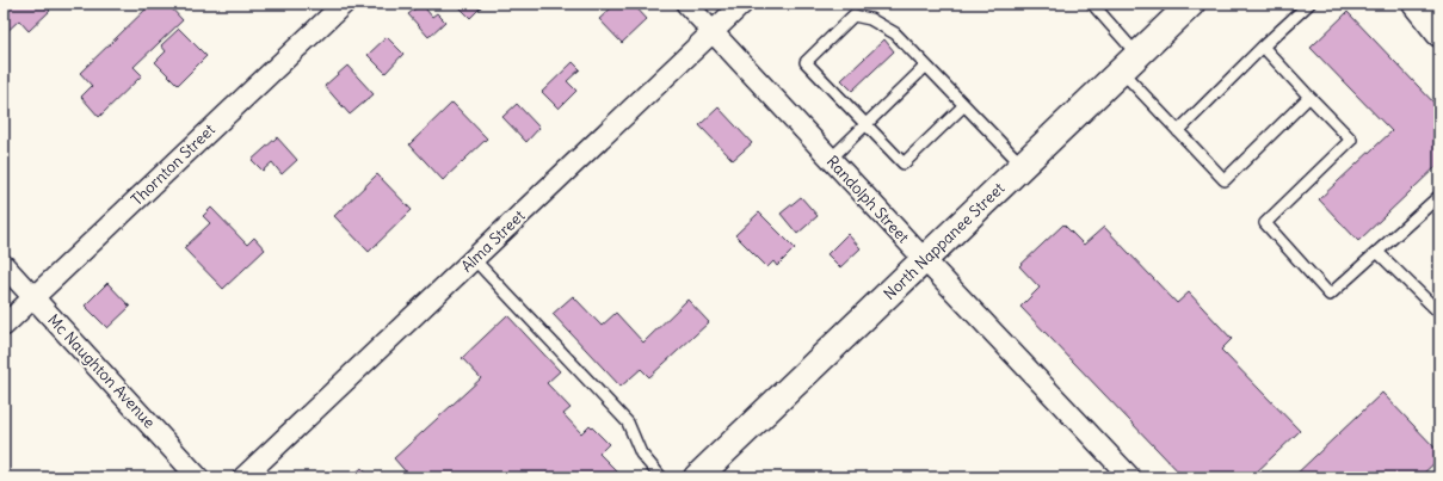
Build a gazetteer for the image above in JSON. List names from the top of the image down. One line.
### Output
{"streets":{"main road":["North Nappanee Street"],"street":["Thornton Street","Randolph Street","Alma Street","Mc Naughton Avenue"]},"crossings":[["Thornton Street","Mc Naughton Avenue"],["Randolph Street","Alma Street"],["Randolph Street","North Nappanee Street"]]}
